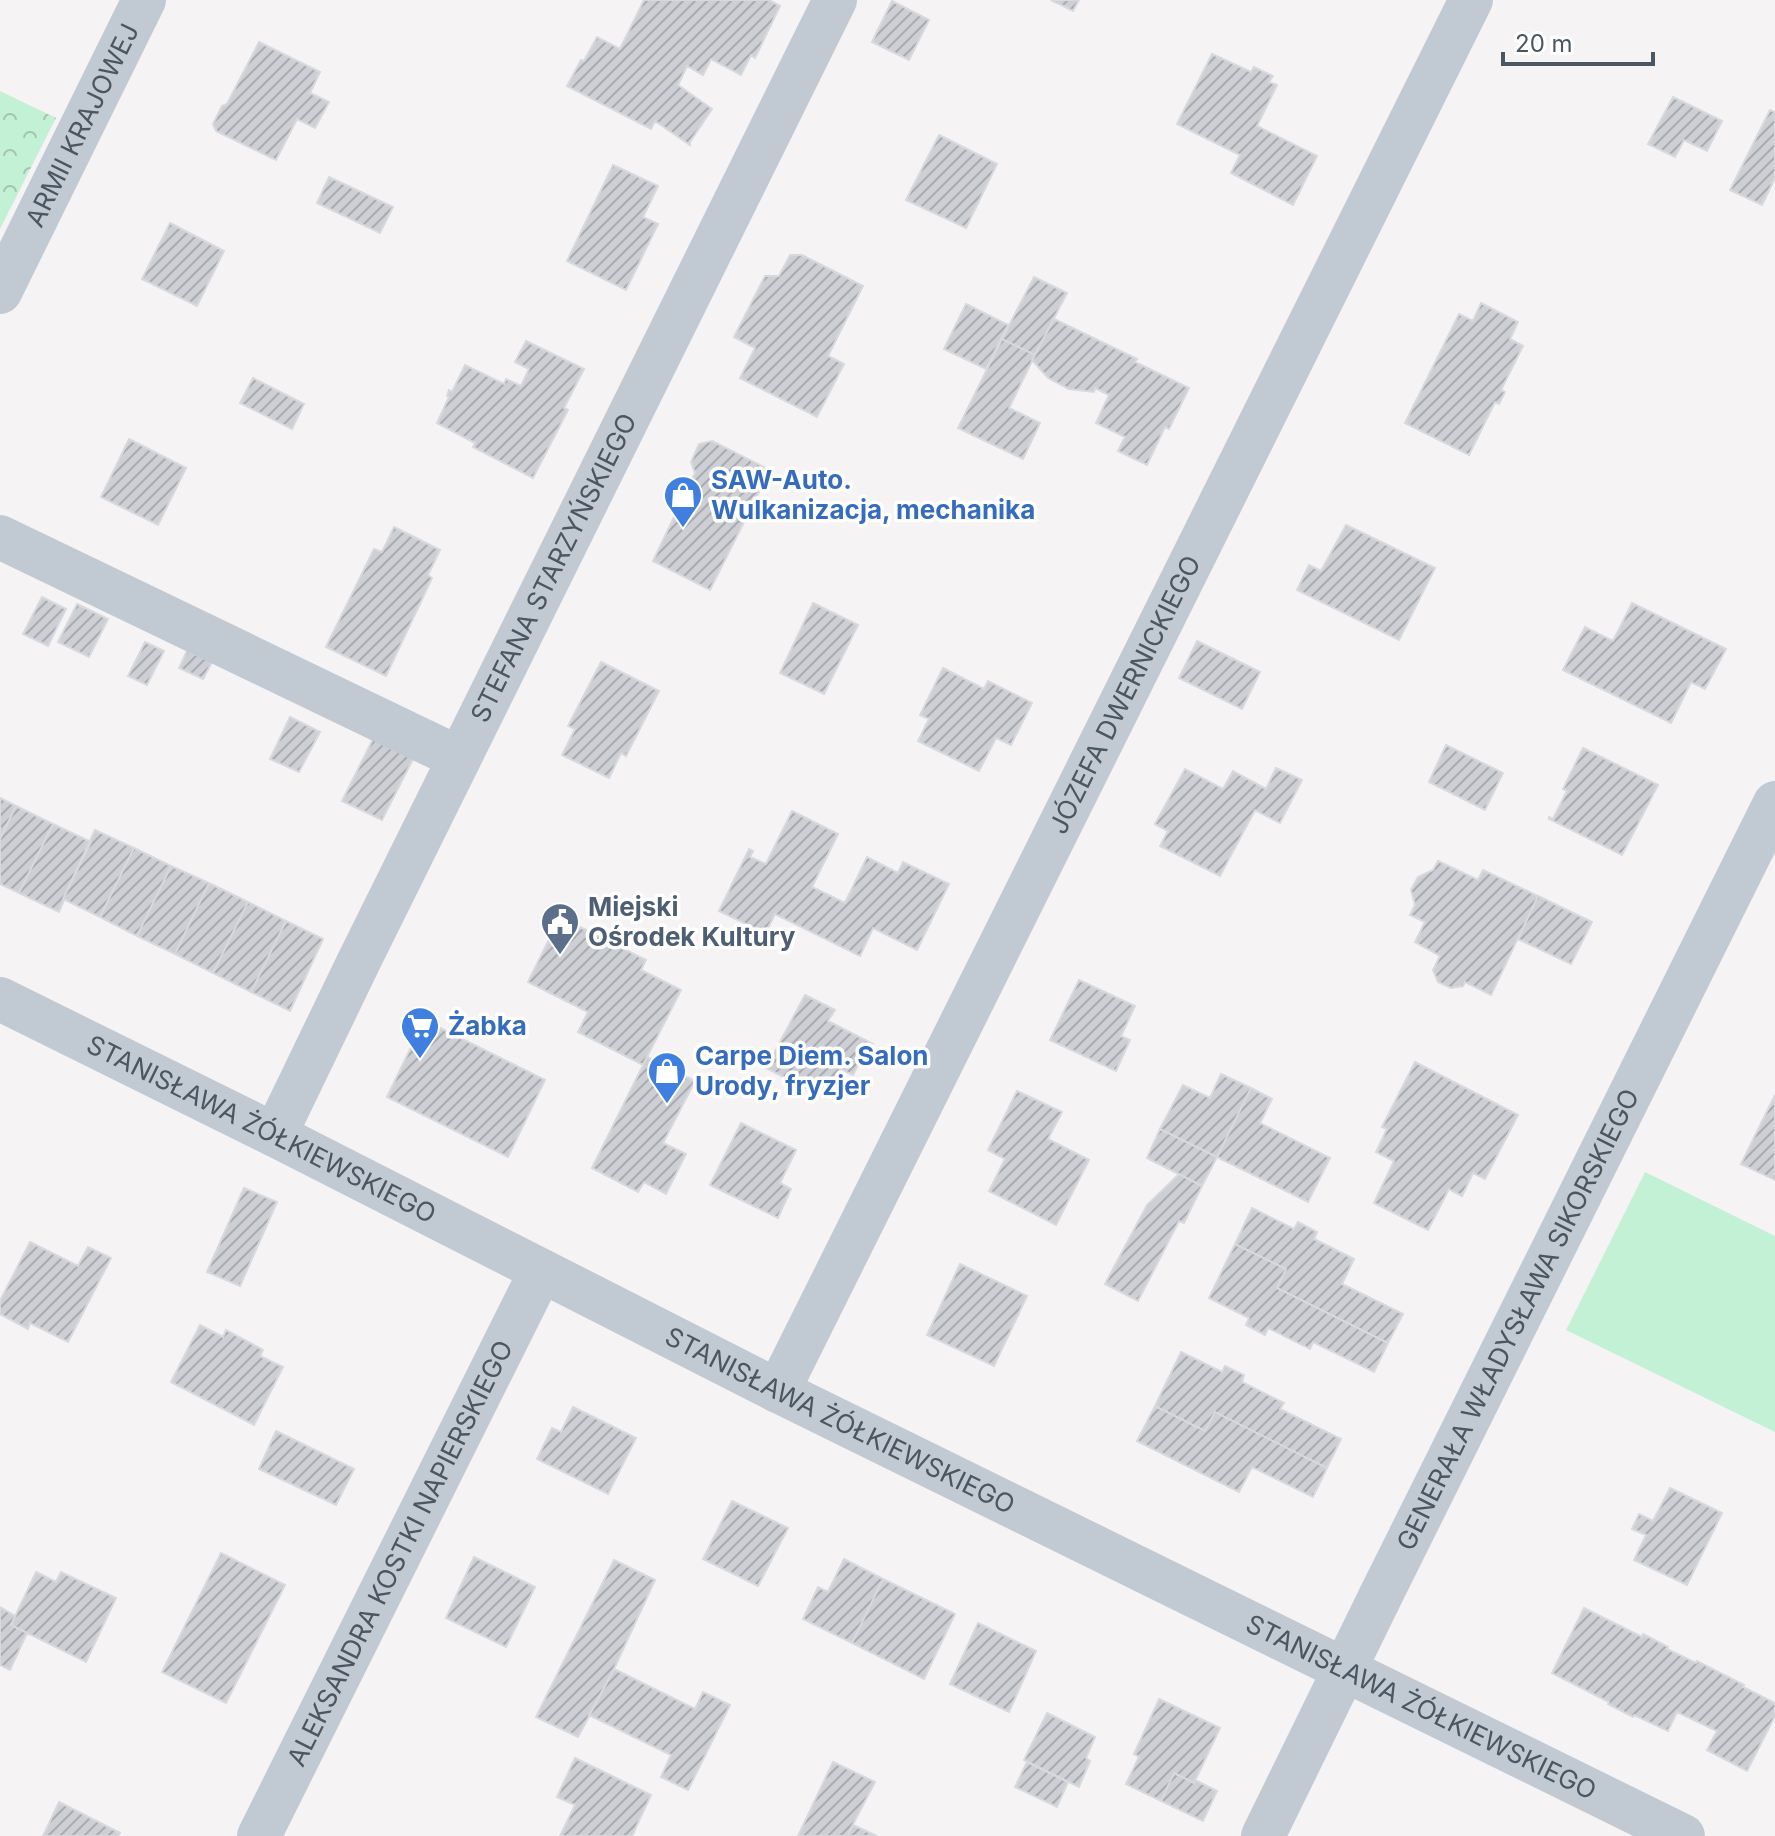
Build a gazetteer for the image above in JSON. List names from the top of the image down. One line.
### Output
{"streets":{"street":["ARMII KRAJOWEJ","STEFANA STARZYŃSKIEGO","JÓZEFA DWERNICKIEGO","STANISŁAWA ŻÓŁKIEWSKIEGO","GENERAŁA WŁADYSŁAWA SIKORSKIEGO","ALEKSANDRA KOSTKI NAPIERSKIEGO"]},"crossings":[["STEFANA STARZYŃSKIEGO","STANISŁAWA ŻÓŁKIEWSKIEGO"],["JÓZEFA DWERNICKIEGO","STANISŁAWA ŻÓŁKIEWSKIEGO"],["STANISŁAWA ŻÓŁKIEWSKIEGO","GENERAŁA WŁADYSŁAWA SIKORSKIEGO"],["STANISŁAWA ŻÓŁKIEWSKIEGO","ALEKSANDRA KOSTKI NAPIERSKIEGO"]],"places":{"shop":["SAW-Auto. Wulkanizacja, mechanika","Carpe Diem. Salon Urody, fryzjer"],"public building":["Miejski Ośrodek Kultury"],"supermarket":["Żabka"]},"scale_bar":"20 m"}
